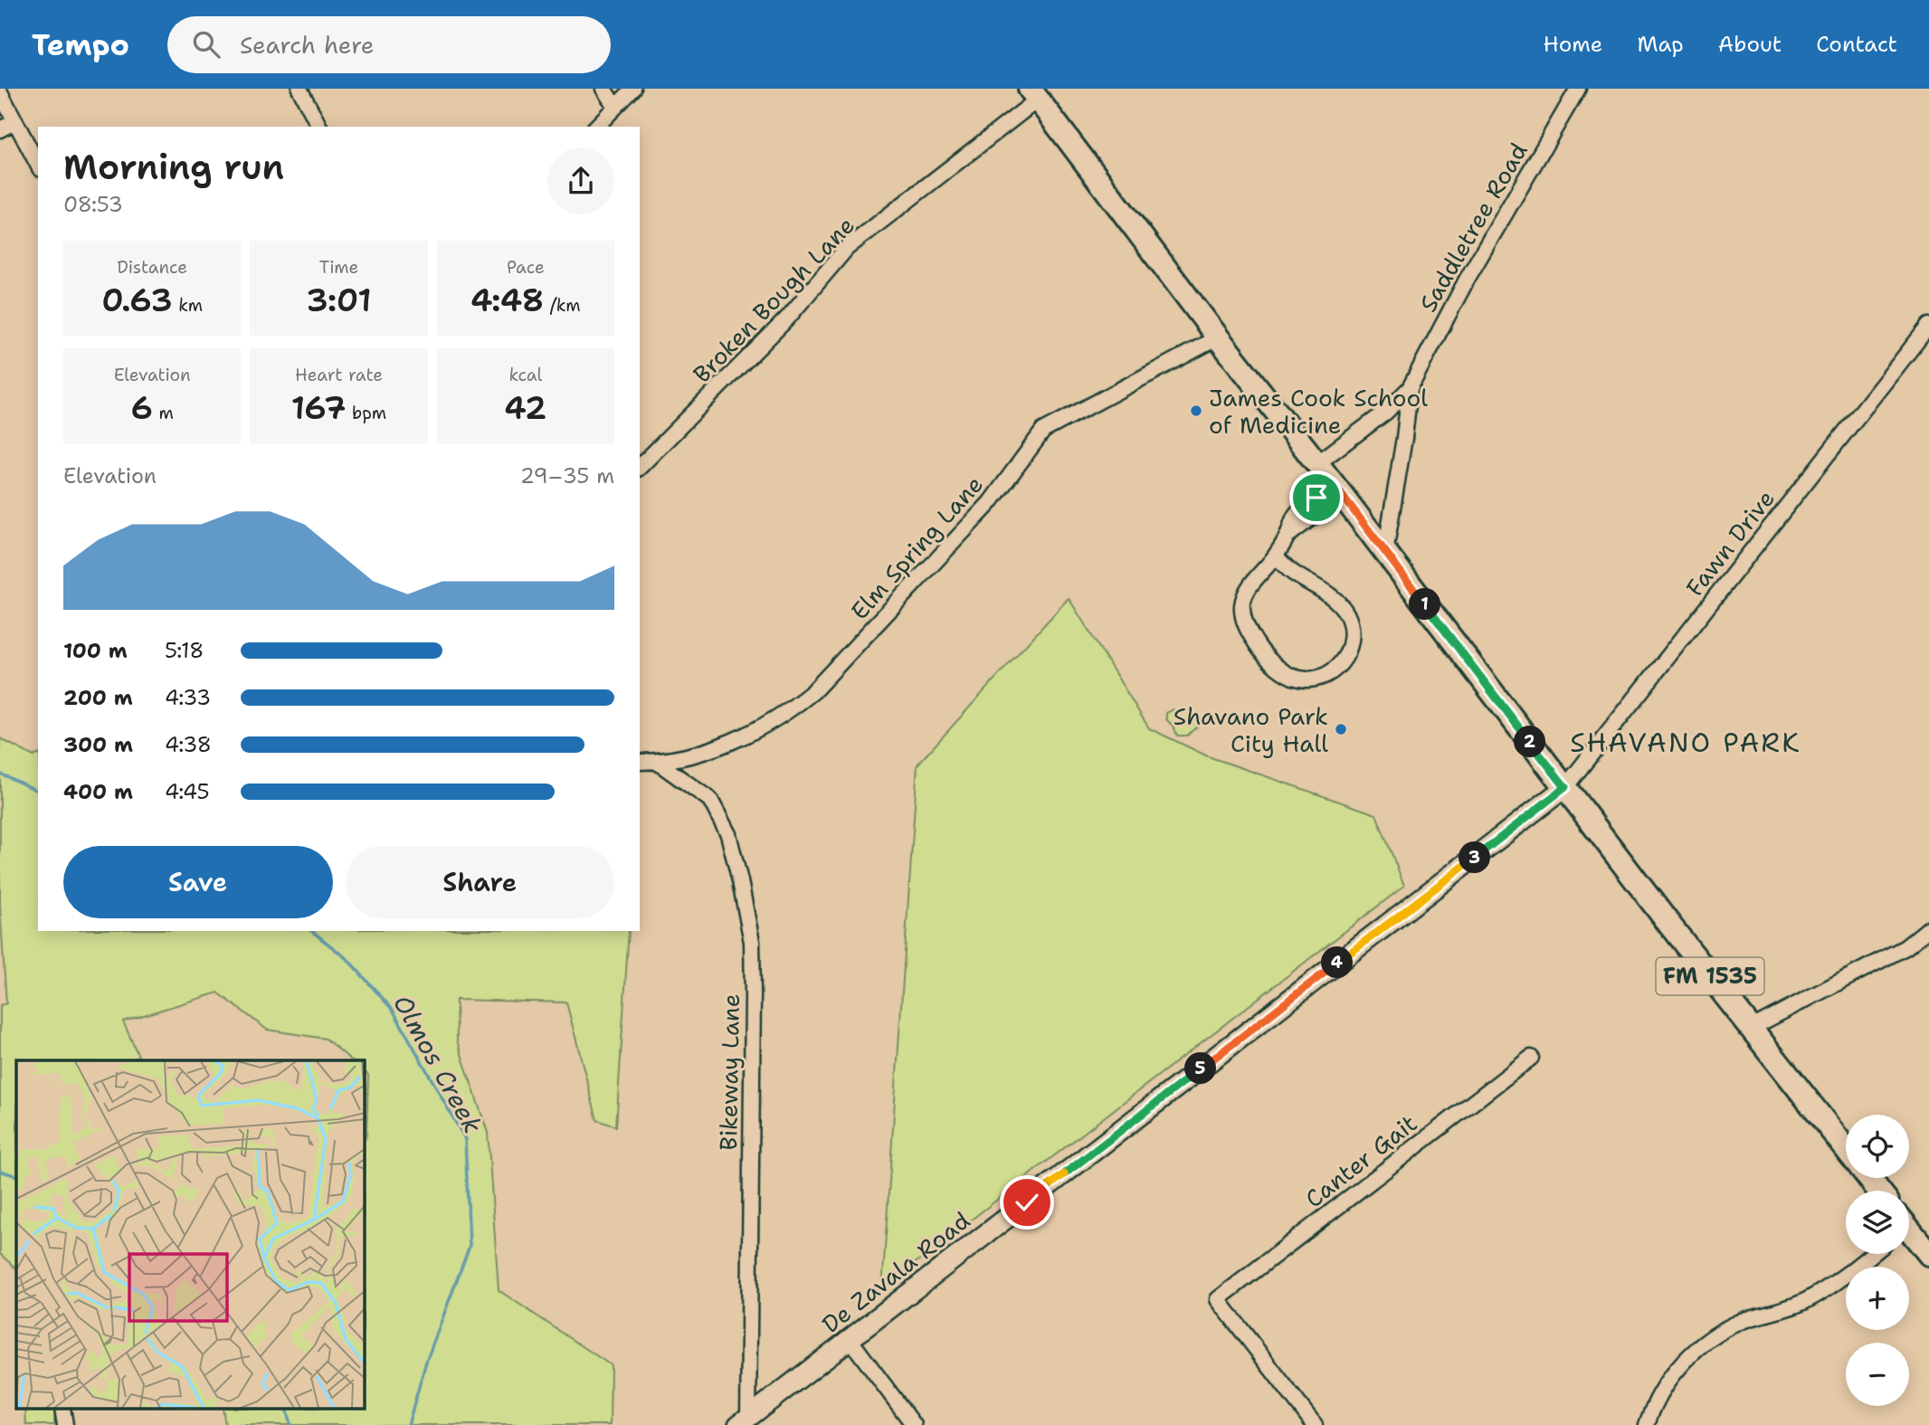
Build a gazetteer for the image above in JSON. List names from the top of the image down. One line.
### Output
{"streets":{"main road":["FM 1535","De Zavala Road"],"street":["Saddletree Road","Broken Bough Lane","Fawn Drive","Elm Spring Lane","Bikeway Lane","Canter Gait"]},"crossings":[["Saddletree Road","FM 1535"],["Broken Bough Lane","FM 1535"],["Fawn Drive","FM 1535"],["Fawn Drive","De Zavala Road"],["Elm Spring Lane","FM 1535"],["Elm Spring Lane","Bikeway Lane"],["FM 1535","De Zavala Road"],["Bikeway Lane","De Zavala Road"]],"districts":["SHAVANO PARK"],"water":["Olmos Creek"],"places":["James Cook School of Medicine","Shavano Park City Hall"],"page":{"header":"Tempo","search":"Search here","nav":["Home","Map","About","Contact"],"heading":["Morning run","08:53"],"stats":[["Distance","0.63 km"],["Time","3:01"],["Pace","4:48 /km"],["Elevation","6 m"],["Heart rate","167 bpm"],["kcal","42"]],"chart":["Elevation","29–35 m"],"pins":["1","2","3","4","5"],"list":[{"name":"100 m","note":"5:18"},{"name":"200 m","note":"4:33"},{"name":"300 m","note":"4:38"},{"name":"400 m","note":"4:45"}],"buttons":["Save","Share"],"map_buttons":["+","−"]}}
